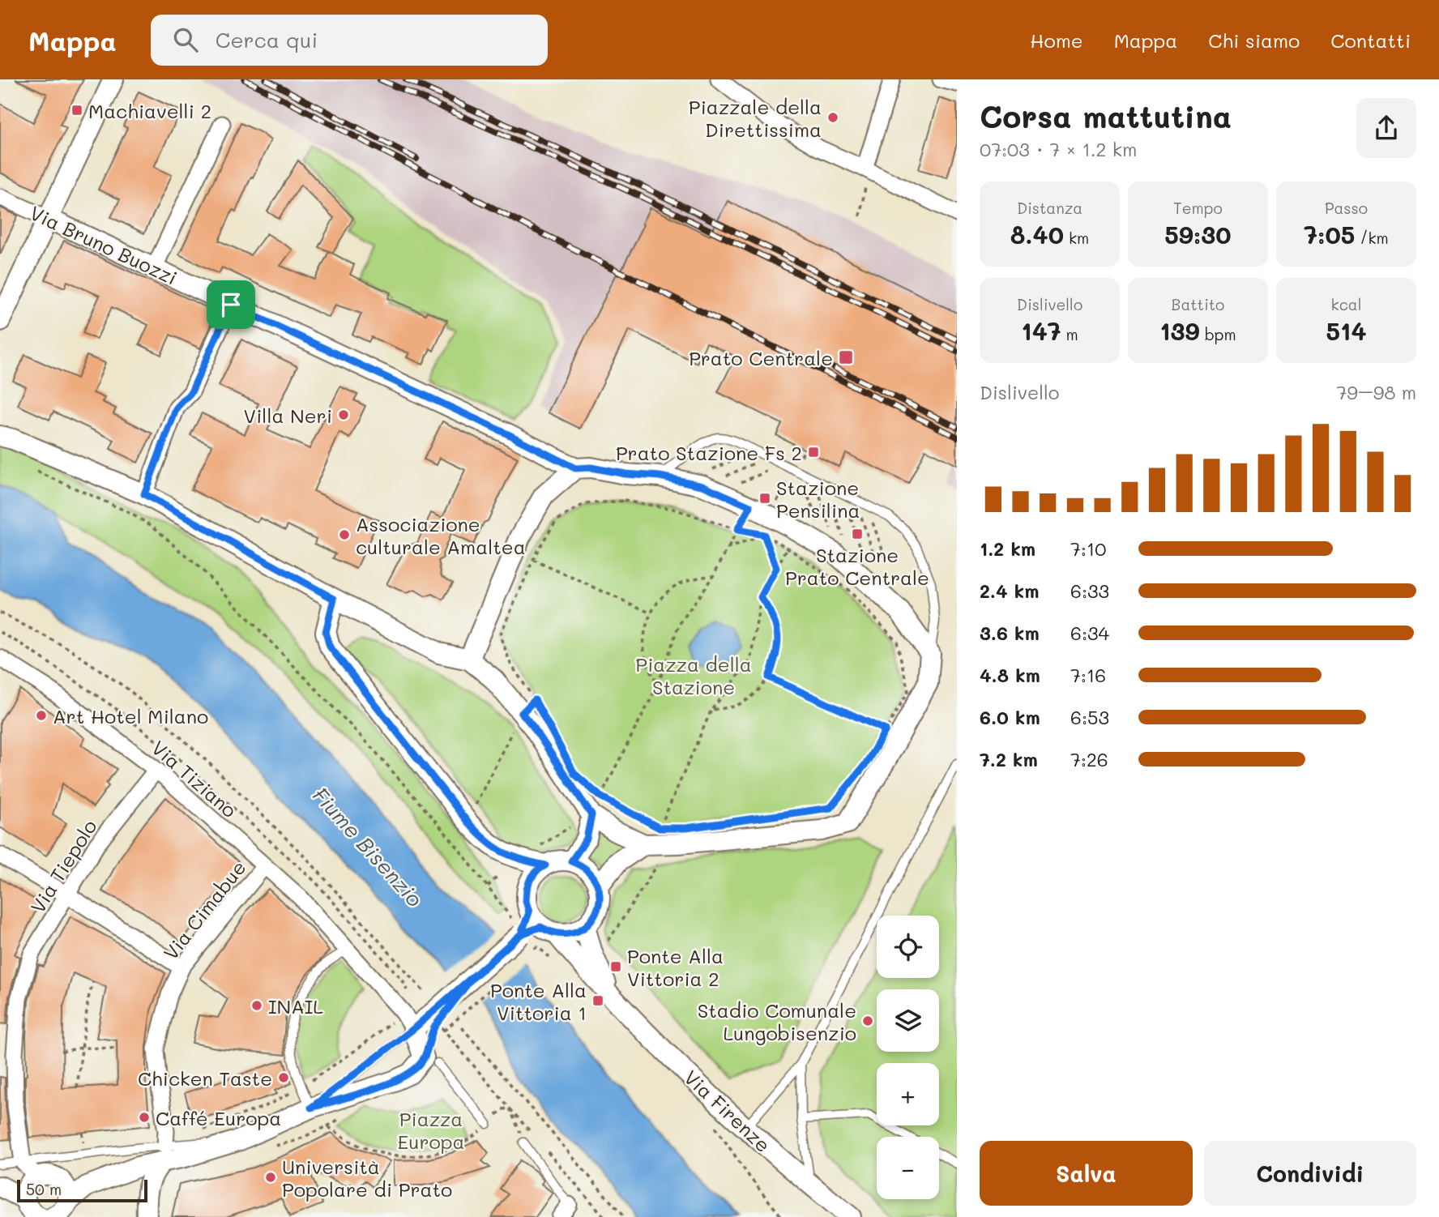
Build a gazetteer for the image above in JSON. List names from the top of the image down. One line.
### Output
{"streets":{"street":["Via Bruno Buozzi","Via Tiziano","Via Tiepolo","Via Cimabue","Via Firenze"]},"crossings":[["Via Tiziano","Via Tiepolo"],["Via Tiziano","Via Cimabue"]],"water":["Fiume Bisenzio"],"parks":["Piazza della Stazione","Piazza Europa"],"places":{"transit":["Machiavelli 2","Prato Centrale","Prato Stazione Fs 2","Stazione Pensilina","Stazione Prato Centrale","Ponte Alla Vittoria 2","Ponte Alla Vittoria 1"],"other":["Piazzale della Direttissima","Villa Neri","Associazione culturale Amaltea","Art Hotel Milano","INAIL","Stadio Comunale Lungobisenzio","Chicken Taste","Caffé Europa","Università Popolare di Prato"]},"scale_bar":"50 m","page":{"header":"Mappa","search":"Cerca qui","nav":["Home","Mappa","Chi siamo","Contatti"],"heading":["Corsa mattutina","07:03 · 7 × 1.2 km"],"stats":[["Distanza","8.40 km"],["Tempo","59:30"],["Passo","7:05 /km"],["Dislivello","147 m"],["Battito","139 bpm"],["kcal","514"]],"chart":["Dislivello","79–98 m"],"list":[{"name":"1.2 km","note":"7:10"},{"name":"2.4 km","note":"6:33"},{"name":"3.6 km","note":"6:34"},{"name":"4.8 km","note":"7:16"},{"name":"6.0 km","note":"6:53"},{"name":"7.2 km","note":"7:26"}],"map_buttons":["+","−"],"buttons":["Salva","Condividi"],"scale":"50 m"}}
